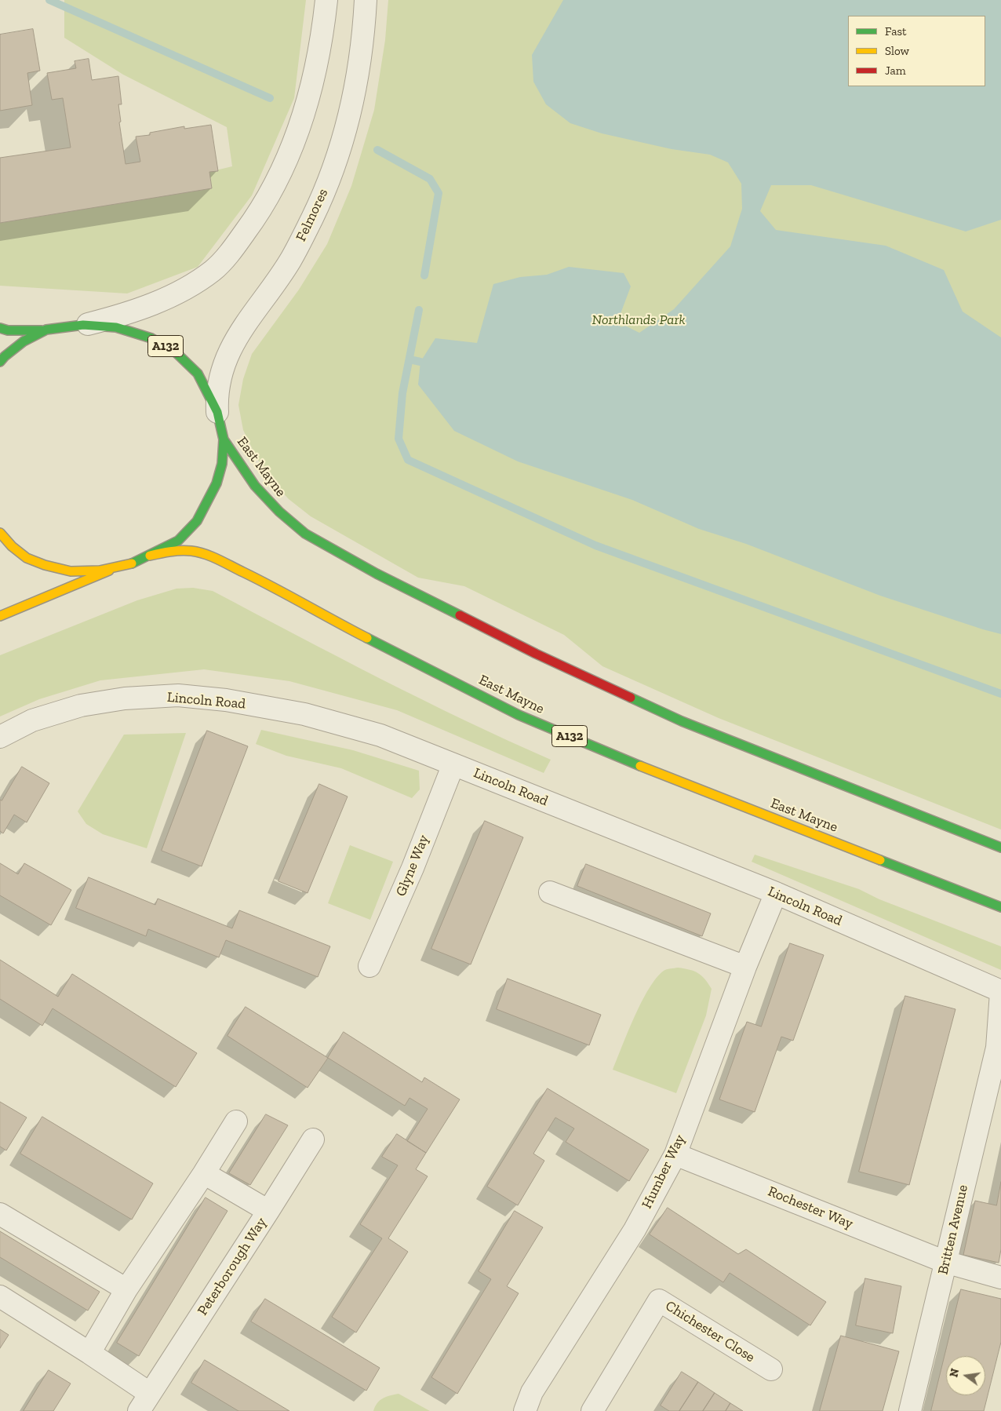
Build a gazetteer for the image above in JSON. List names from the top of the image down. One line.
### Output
{"streets":{"main road":["A132","East Mayne"],"street":["Felmores","Lincoln Road","Glyne Way","Humber Way","Rochester Way","Britten Avenue","Peterborough Way","Chichester Close"]},"crossings":[["Felmores","A132"],["A132","East Mayne"],["Lincoln Road","Glyne Way"],["Lincoln Road","Humber Way"],["Lincoln Road","Britten Avenue"],["Humber Way","Rochester Way"],["Rochester Way","Britten Avenue"]],"parks":["Northlands Park"],"legend":["Fast","Slow","Jam"],"north":"left"}
